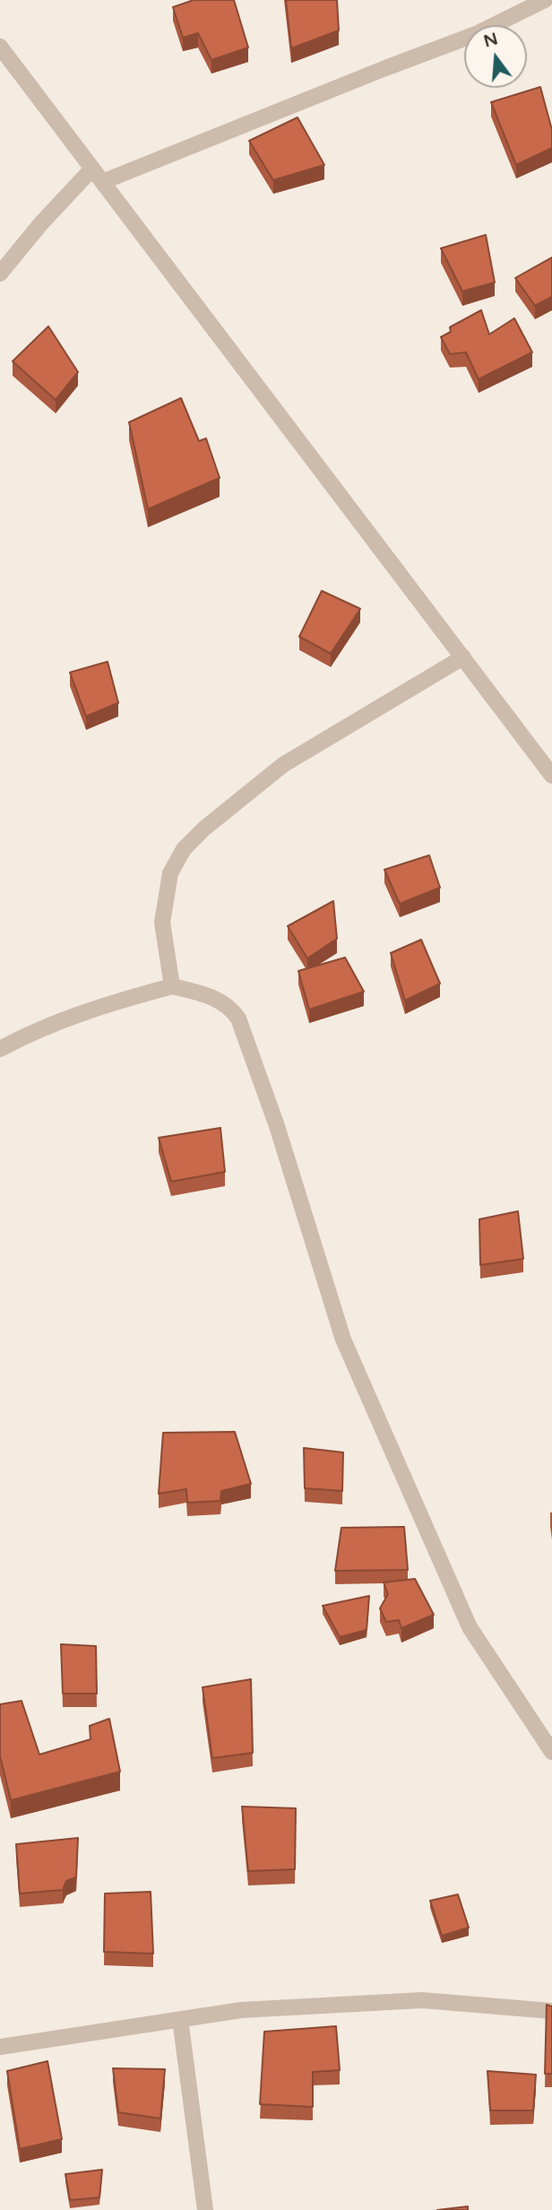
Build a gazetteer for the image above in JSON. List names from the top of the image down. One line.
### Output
{"north":"top"}
